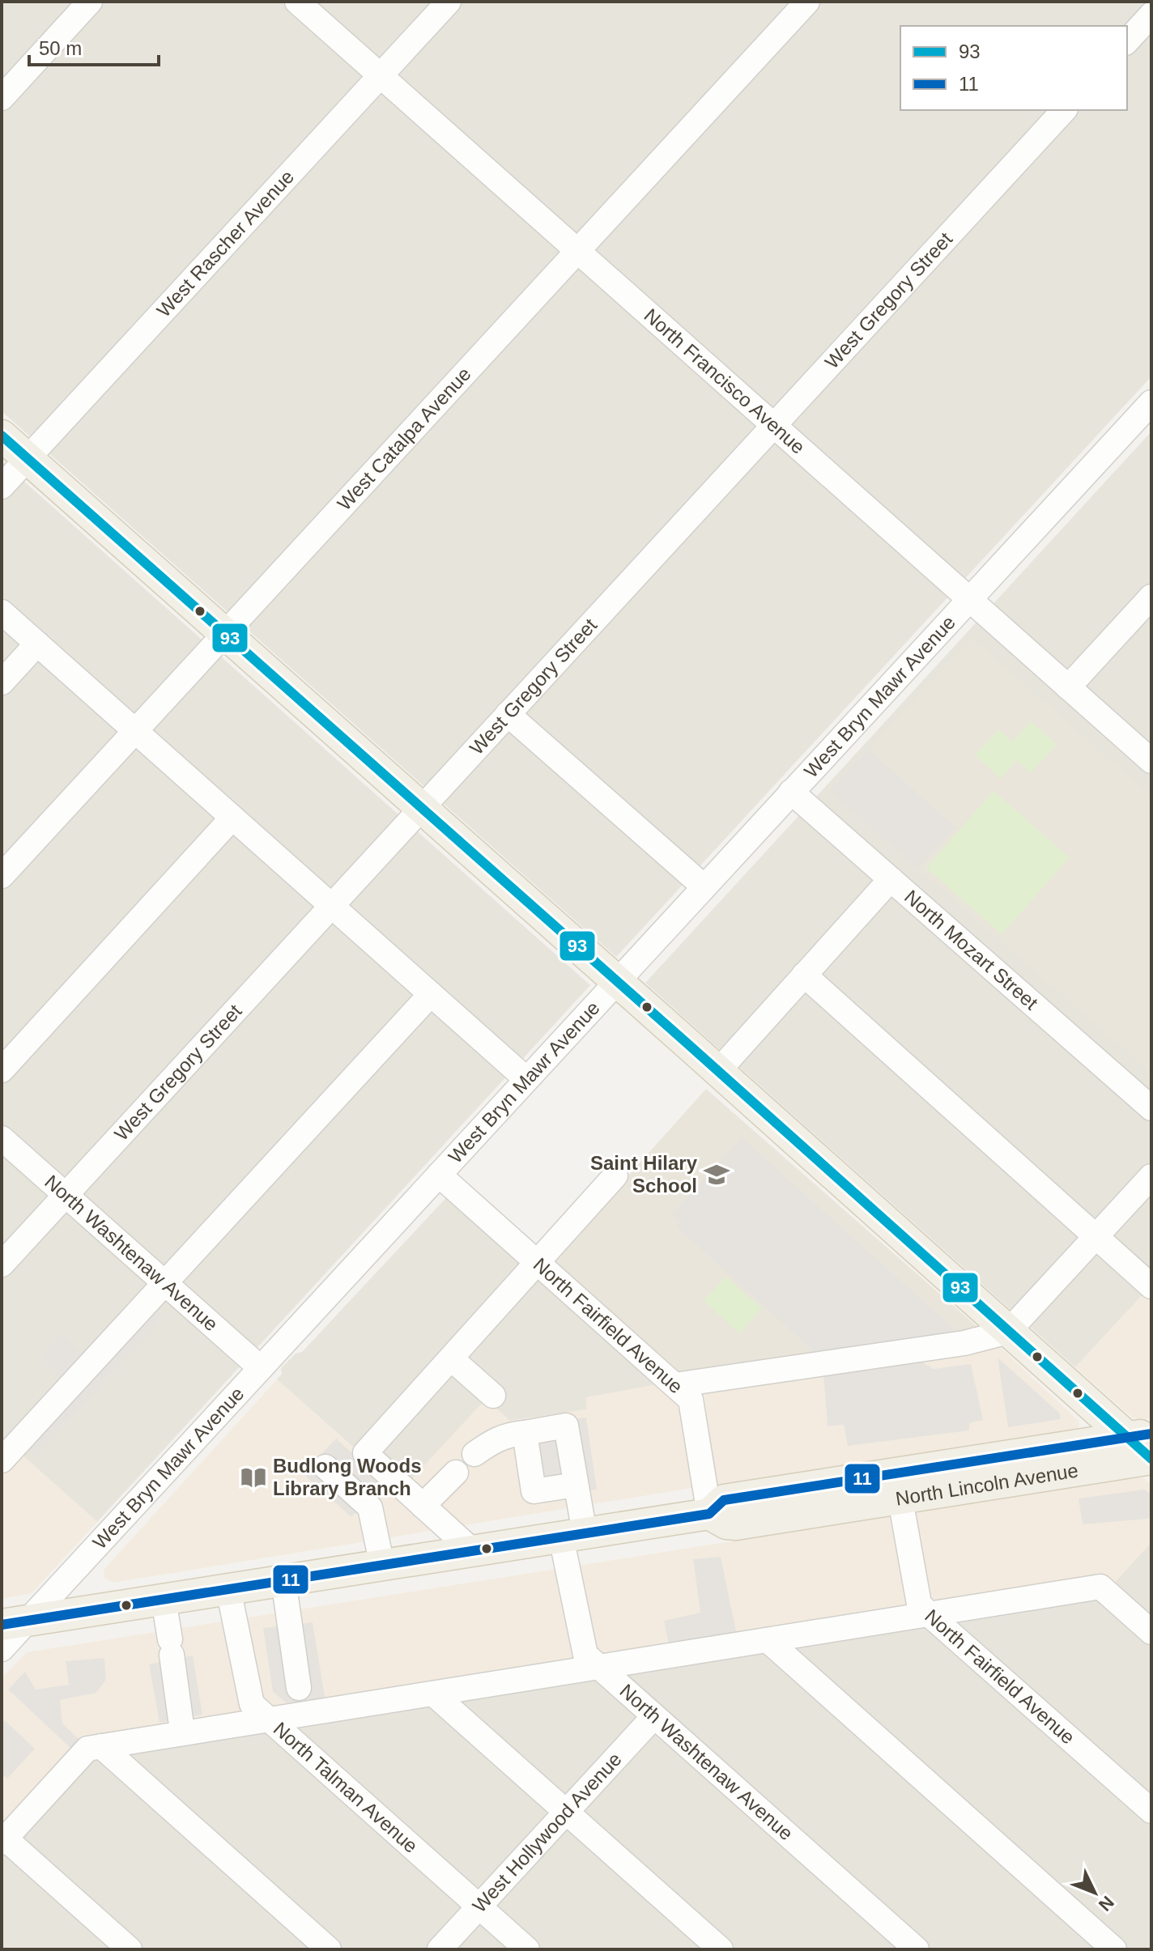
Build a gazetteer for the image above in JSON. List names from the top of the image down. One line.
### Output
{"streets":{"main road":["North Lincoln Avenue"],"street":["West Rascher Avenue","West Gregory Street","North Francisco Avenue","West Catalpa Avenue","West Bryn Mawr Avenue","North Mozart Street","North Washtenaw Avenue","North Fairfield Avenue","North Talman Avenue","West Hollywood Avenue"]},"crossings":[["West Rascher Avenue","North Francisco Avenue"],["West Gregory Street","North Francisco Avenue"],["West Gregory Street","North Washtenaw Avenue"],["North Francisco Avenue","West Catalpa Avenue"],["North Francisco Avenue","West Bryn Mawr Avenue"],["West Bryn Mawr Avenue","North Mozart Street"],["West Bryn Mawr Avenue","North Washtenaw Avenue"],["West Bryn Mawr Avenue","North Fairfield Avenue"],["West Bryn Mawr Avenue","North Lincoln Avenue"],["North Washtenaw Avenue","North Lincoln Avenue"],["North Washtenaw Avenue","West Hollywood Avenue"],["North Fairfield Avenue","North Lincoln Avenue"],["North Lincoln Avenue","North Talman Avenue"],["North Talman Avenue","West Hollywood Avenue"]],"places":{"school or university":["Saint Hilary School"],"library":["Budlong Woods Library Branch"]},"lines":["transit line 93","transit line 11"],"legend":["93","11"],"scale_bar":"50 m","north":"bottom right"}
